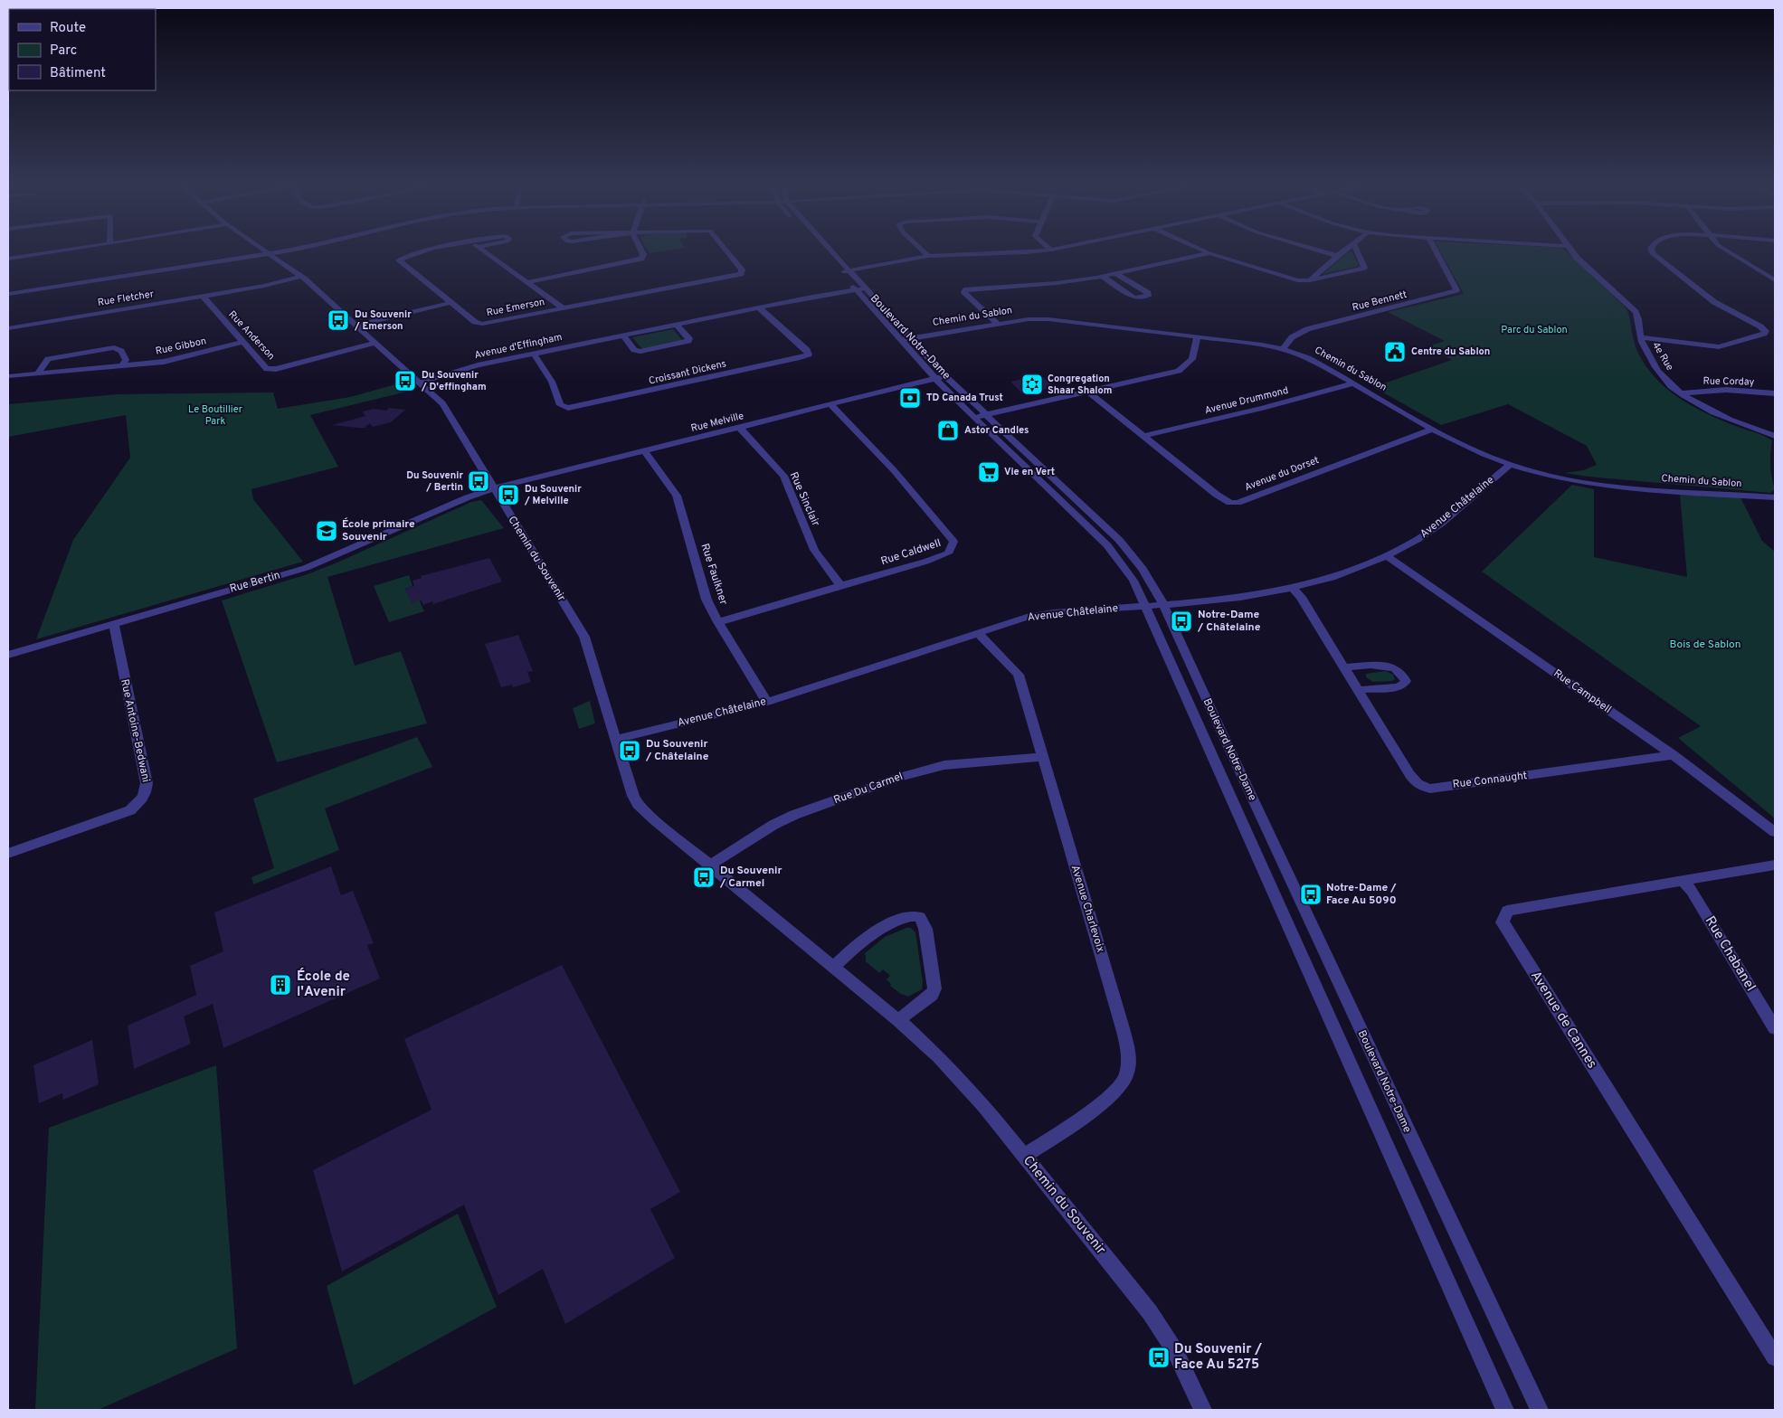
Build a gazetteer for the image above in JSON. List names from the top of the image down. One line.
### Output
{"streets":{"street":["Rue Fletcher","Rue Bennett","Rue Emerson","Chemin du Sablon","Rue Anderson","Boulevard Notre-Dame","Rue Gibbon","Avenue d'Effingham","4e Rue","Croissant Dickens","Rue Corday","Avenue Drummond","Rue Melville","Avenue du Dorset","Rue Sinclair","Avenue Châtelaine","Rue Caldwell","Chemin du Souvenir","Rue Faulkner","Rue Bertin","Rue Campbell","Rue Antoine-Bedwani","Rue Connaught","Rue Du Carmel","Avenue Charlevoix","Rue Chabanel","Avenue de Cannes"]},"crossings":[["Rue Fletcher","Rue Anderson"],["Rue Fletcher","Chemin du Souvenir"],["Rue Bennett","Chemin du Sablon"],["Chemin du Sablon","Boulevard Notre-Dame"],["Chemin du Sablon","Avenue Drummond"],["Chemin du Sablon","Avenue du Dorset"],["Chemin du Sablon","Avenue Châtelaine"],["Rue Anderson","Rue Gibbon"],["Rue Anderson","Chemin du Souvenir"],["Boulevard Notre-Dame","Avenue d'Effingham"],["Boulevard Notre-Dame","Rue Melville"],["Boulevard Notre-Dame","Avenue Châtelaine"],["Avenue d'Effingham","Croissant Dickens"],["Avenue d'Effingham","Chemin du Souvenir"],["4e Rue","Rue Corday"],["Avenue Drummond","Avenue du Dorset"],["Rue Melville","Rue Sinclair"],["Rue Melville","Rue Caldwell"],["Rue Melville","Chemin du Souvenir"],["Rue Melville","Rue Faulkner"],["Rue Melville","Rue Bertin"],["Rue Sinclair","Rue Caldwell"],["Avenue Châtelaine","Chemin du Souvenir"],["Avenue Châtelaine","Rue Faulkner"],["Avenue Châtelaine","Rue Campbell"],["Avenue Châtelaine","Rue Connaught"],["Avenue Châtelaine","Avenue Charlevoix"],["Rue Caldwell","Rue Faulkner"],["Chemin du Souvenir","Rue Bertin"],["Chemin du Souvenir","Rue Du Carmel"],["Chemin du Souvenir","Avenue Charlevoix"],["Rue Bertin","Rue Antoine-Bedwani"],["Rue Campbell","Rue Connaught"],["Rue Du Carmel","Avenue Charlevoix"],["Rue Chabanel","Avenue de Cannes"]],"parks":["Parc du Sablon","Le Boutillier Park","Bois de Sablon"],"places":{"bus stop":["Du Souvenir / Emerson","Du Souvenir / D'effingham","Du Souvenir / Bertin","Du Souvenir / Melville","Notre-Dame / Châtelaine","Du Souvenir / Châtelaine","Du Souvenir / Carmel","Notre-Dame / Face Au 5090","Du Souvenir / Face Au 5275"],"public building":["Centre du Sablon"],"synagogue":["Congregation Shaar Shalom"],"bank":["TD Canada Trust"],"shop":["Astor Candles"],"supermarket":["Vie en Vert"],"school or university":["École primaire Souvenir"],"building":["École de l'Avenir"]},"legend":["Route","Parc","Bâtiment"]}
